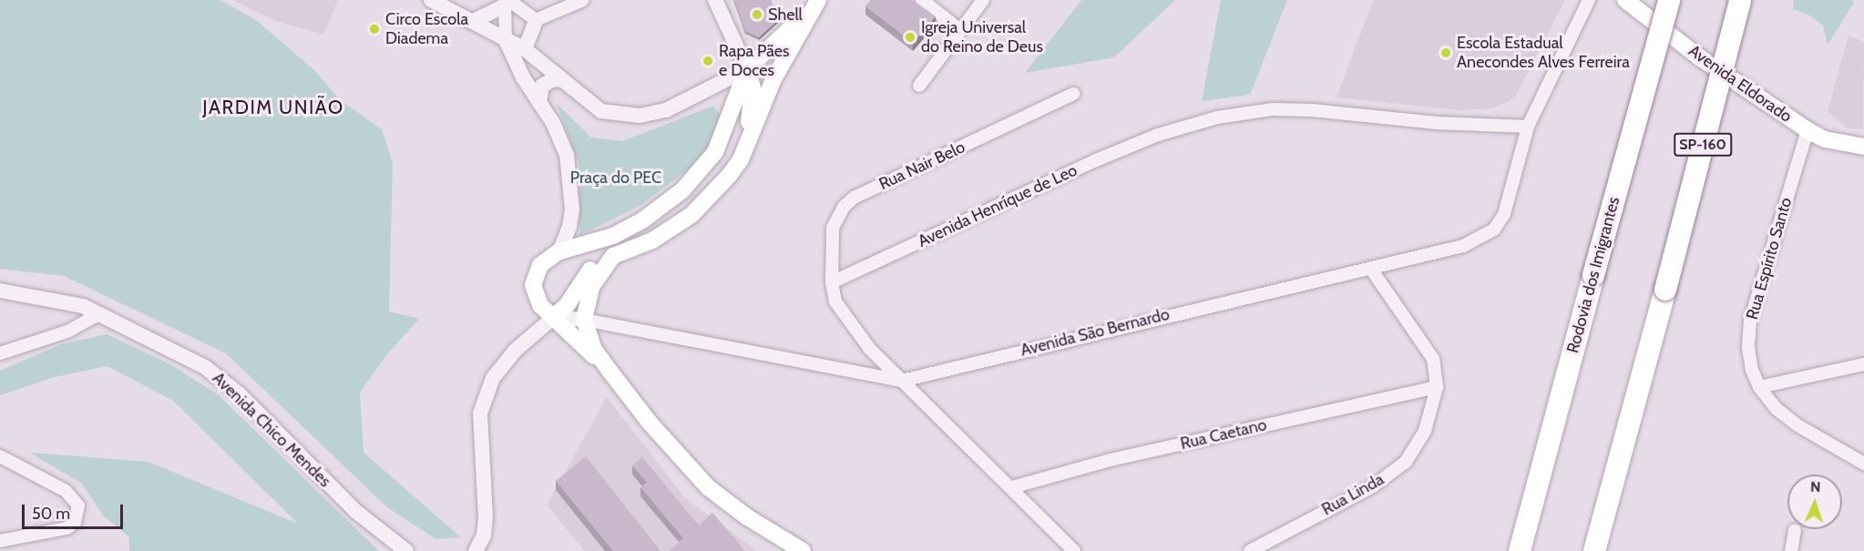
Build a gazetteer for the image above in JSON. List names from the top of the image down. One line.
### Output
{"streets":{"highway":["SP-160","Rodovia dos Imigrantes"],"main road":["Avenida Eldorado"],"street":["Rua Nair Belo","Avenida Henríque de Leo","Rua Espírito Santo","Avenida São Bernardo","Avenida Chico Mendes","Rua Caetano","Rua Linda"]},"crossings":[["Avenida Eldorado","Rua Espírito Santo"],["Rua Nair Belo","Avenida Henríque de Leo"],["Avenida Henríque de Leo","Avenida São Bernardo"],["Avenida São Bernardo","Rua Linda"],["Rua Caetano","Rua Linda"]],"districts":["JARDIM UNIÃO"],"parks":["Praça do PEC"],"places":["Shell","Circo Escola Diadema","Igreja Universal do Reino de Deus","Escola Estadual Anecondes Alves Ferreira","Rapa Pães e Doces"],"scale_bar":"50 m","north":"top"}
